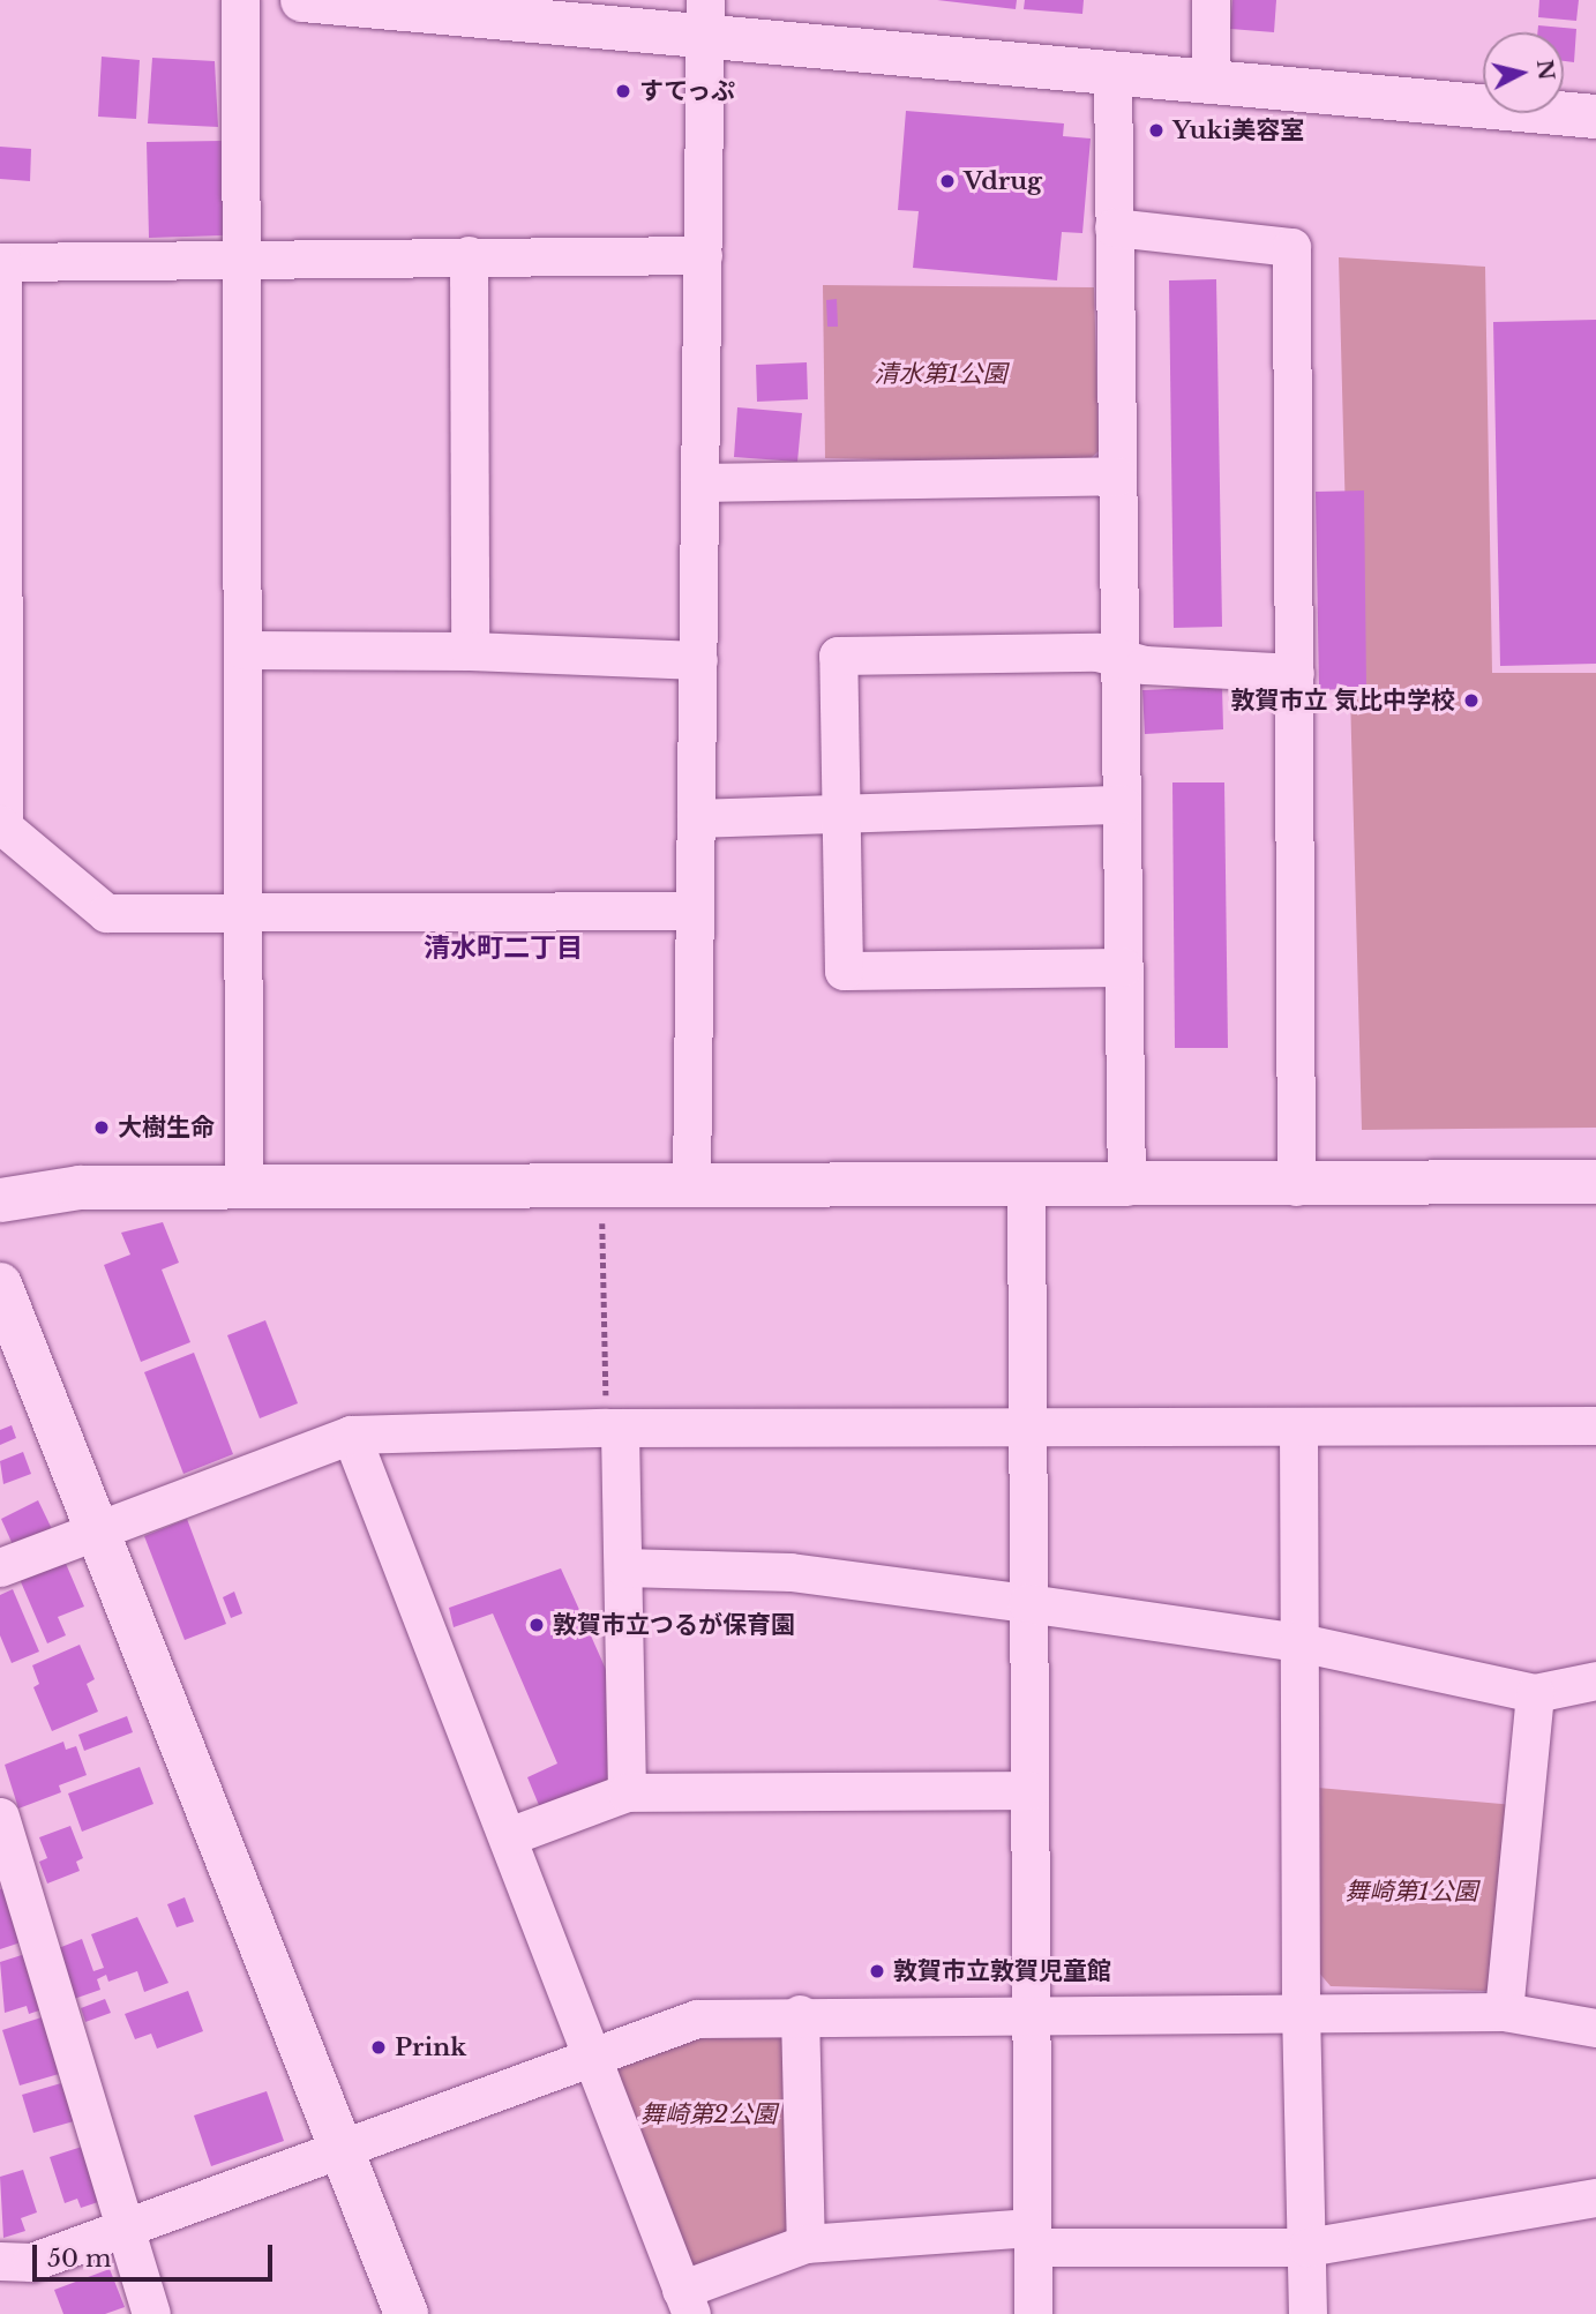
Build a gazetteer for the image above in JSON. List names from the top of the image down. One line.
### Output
{"districts":["清水町二丁目"],"parks":["清水第1公園","舞崎第1公園","舞崎第2公園"],"places":["すてっぷ","Yuki美容室","Vdrug","敦賀市立 気比中学校","大樹生命","敦賀市立つるが保育園","敦賀市立敦賀児童館","Prink"],"scale_bar":"50 m","north":"right"}
